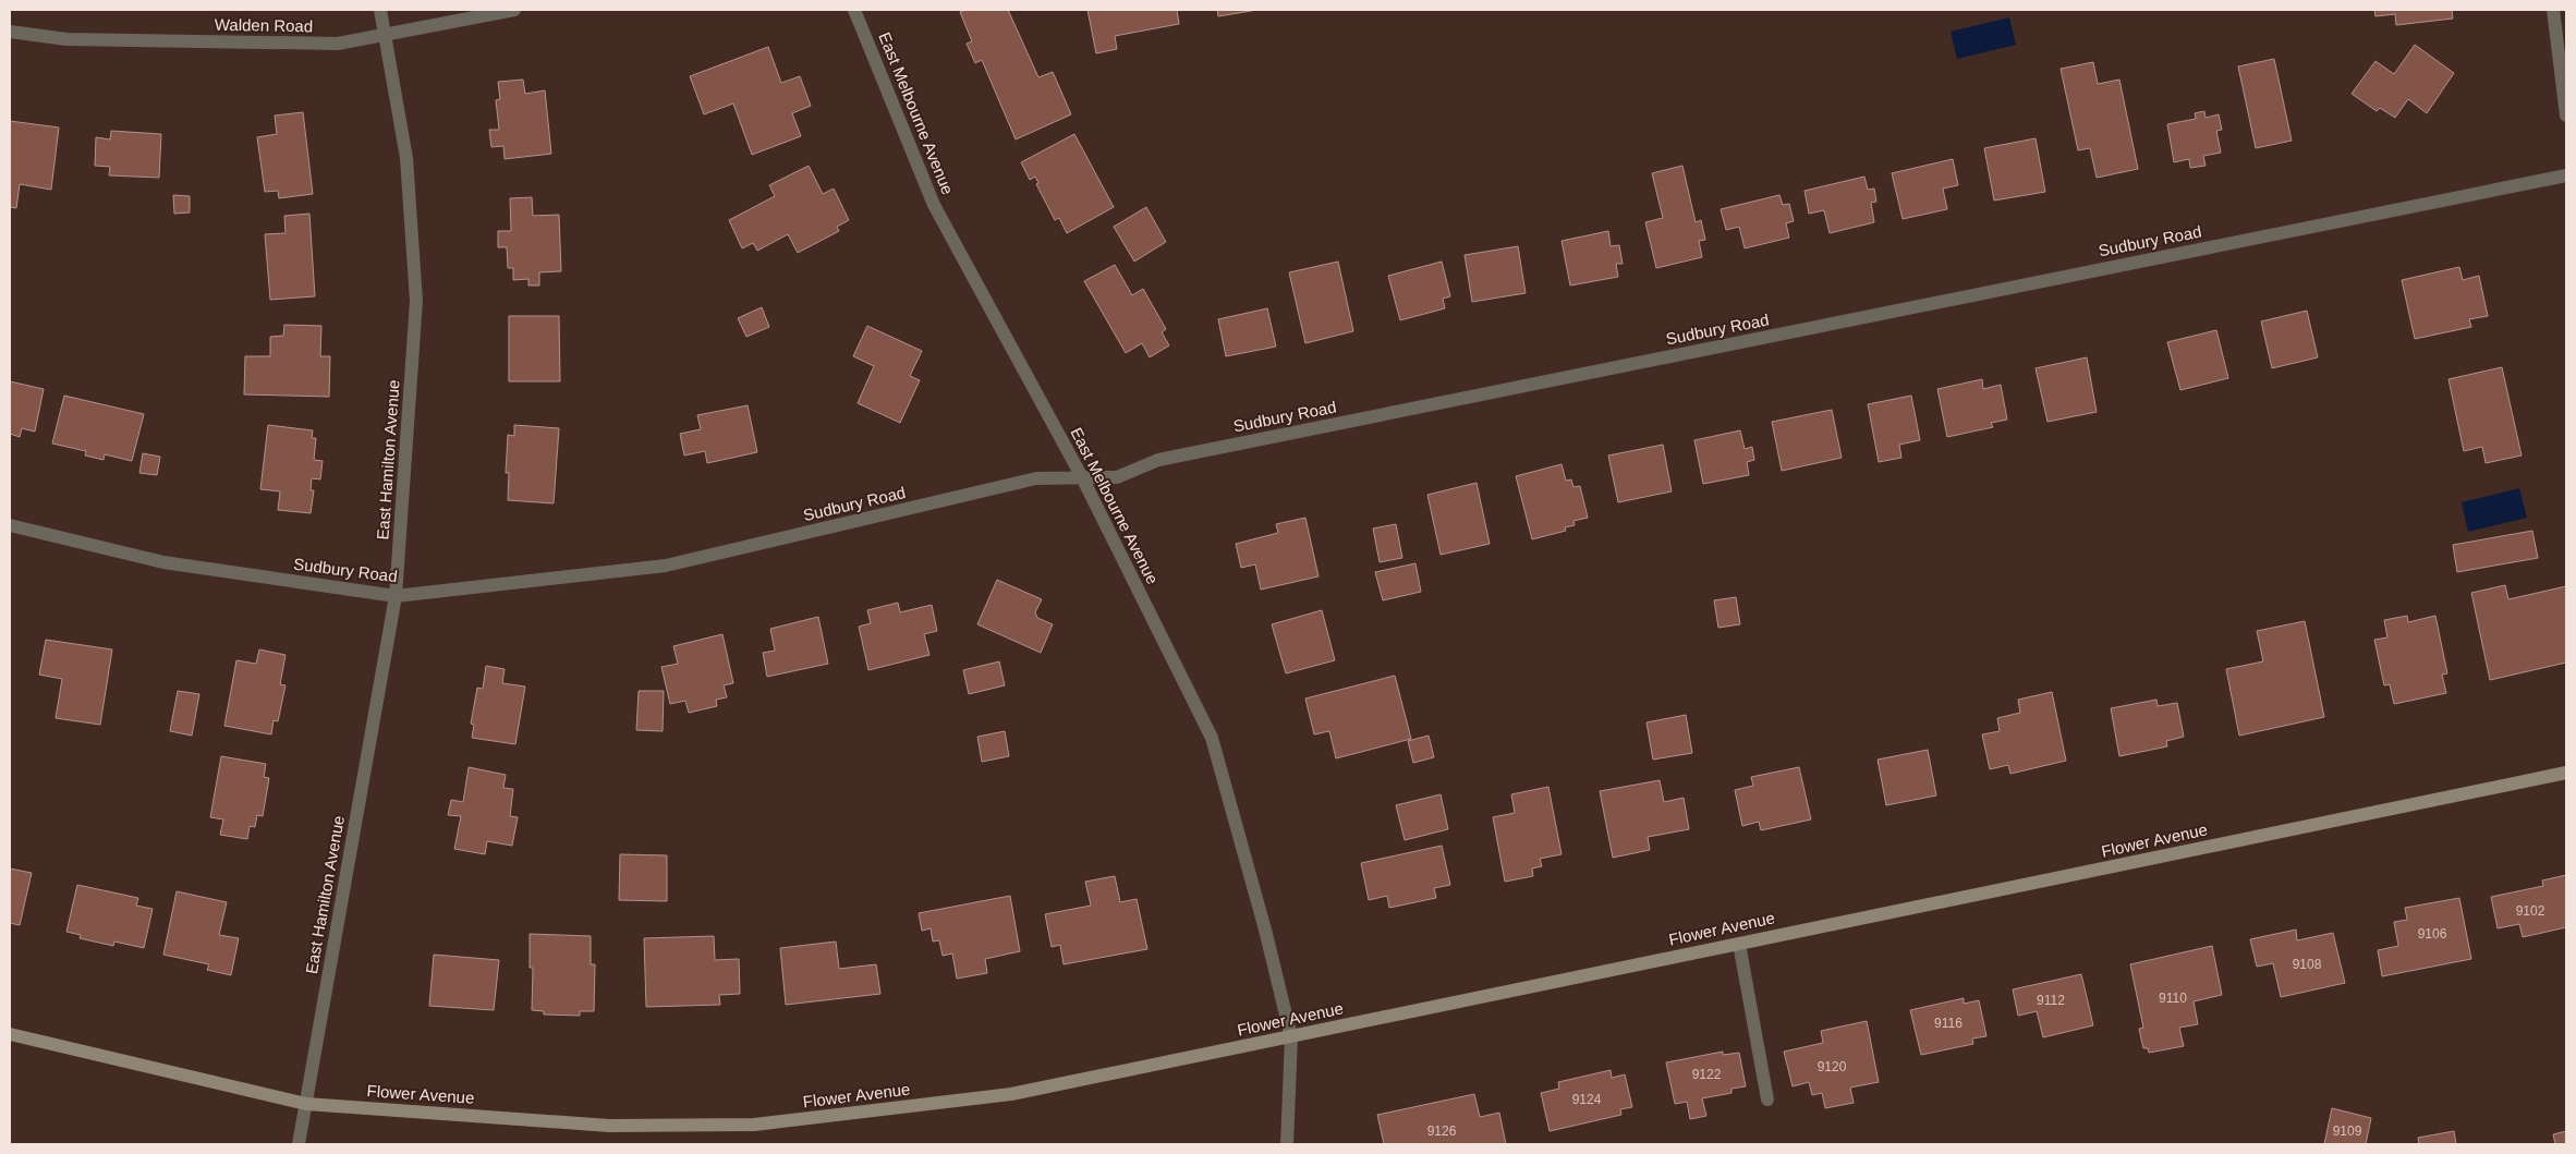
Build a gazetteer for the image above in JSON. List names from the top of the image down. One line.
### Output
{"streets":{"street":["Walden Road","East Melbourne Avenue","Sudbury Road","East Hamilton Avenue","Flower Avenue"]},"crossings":[["Walden Road","East Hamilton Avenue"],["East Melbourne Avenue","Sudbury Road"],["East Melbourne Avenue","Flower Avenue"],["Sudbury Road","East Hamilton Avenue"],["East Hamilton Avenue","Flower Avenue"]],"house_numbers":["9102","9106","9108","9110","9112","9116","9120","9122","9124","9126","9109"]}
